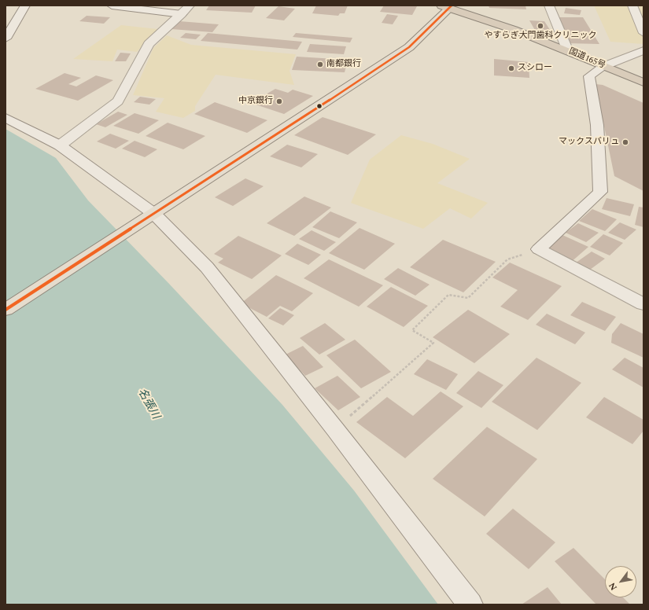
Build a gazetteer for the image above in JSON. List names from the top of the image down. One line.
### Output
{"streets":{"highway":["国道165号"]},"water":["名張川"],"places":["やすらぎ大門歯科クリニック","南都銀行","スシロー","中京銀行","マックスバリュ"],"north":"bottom left"}
